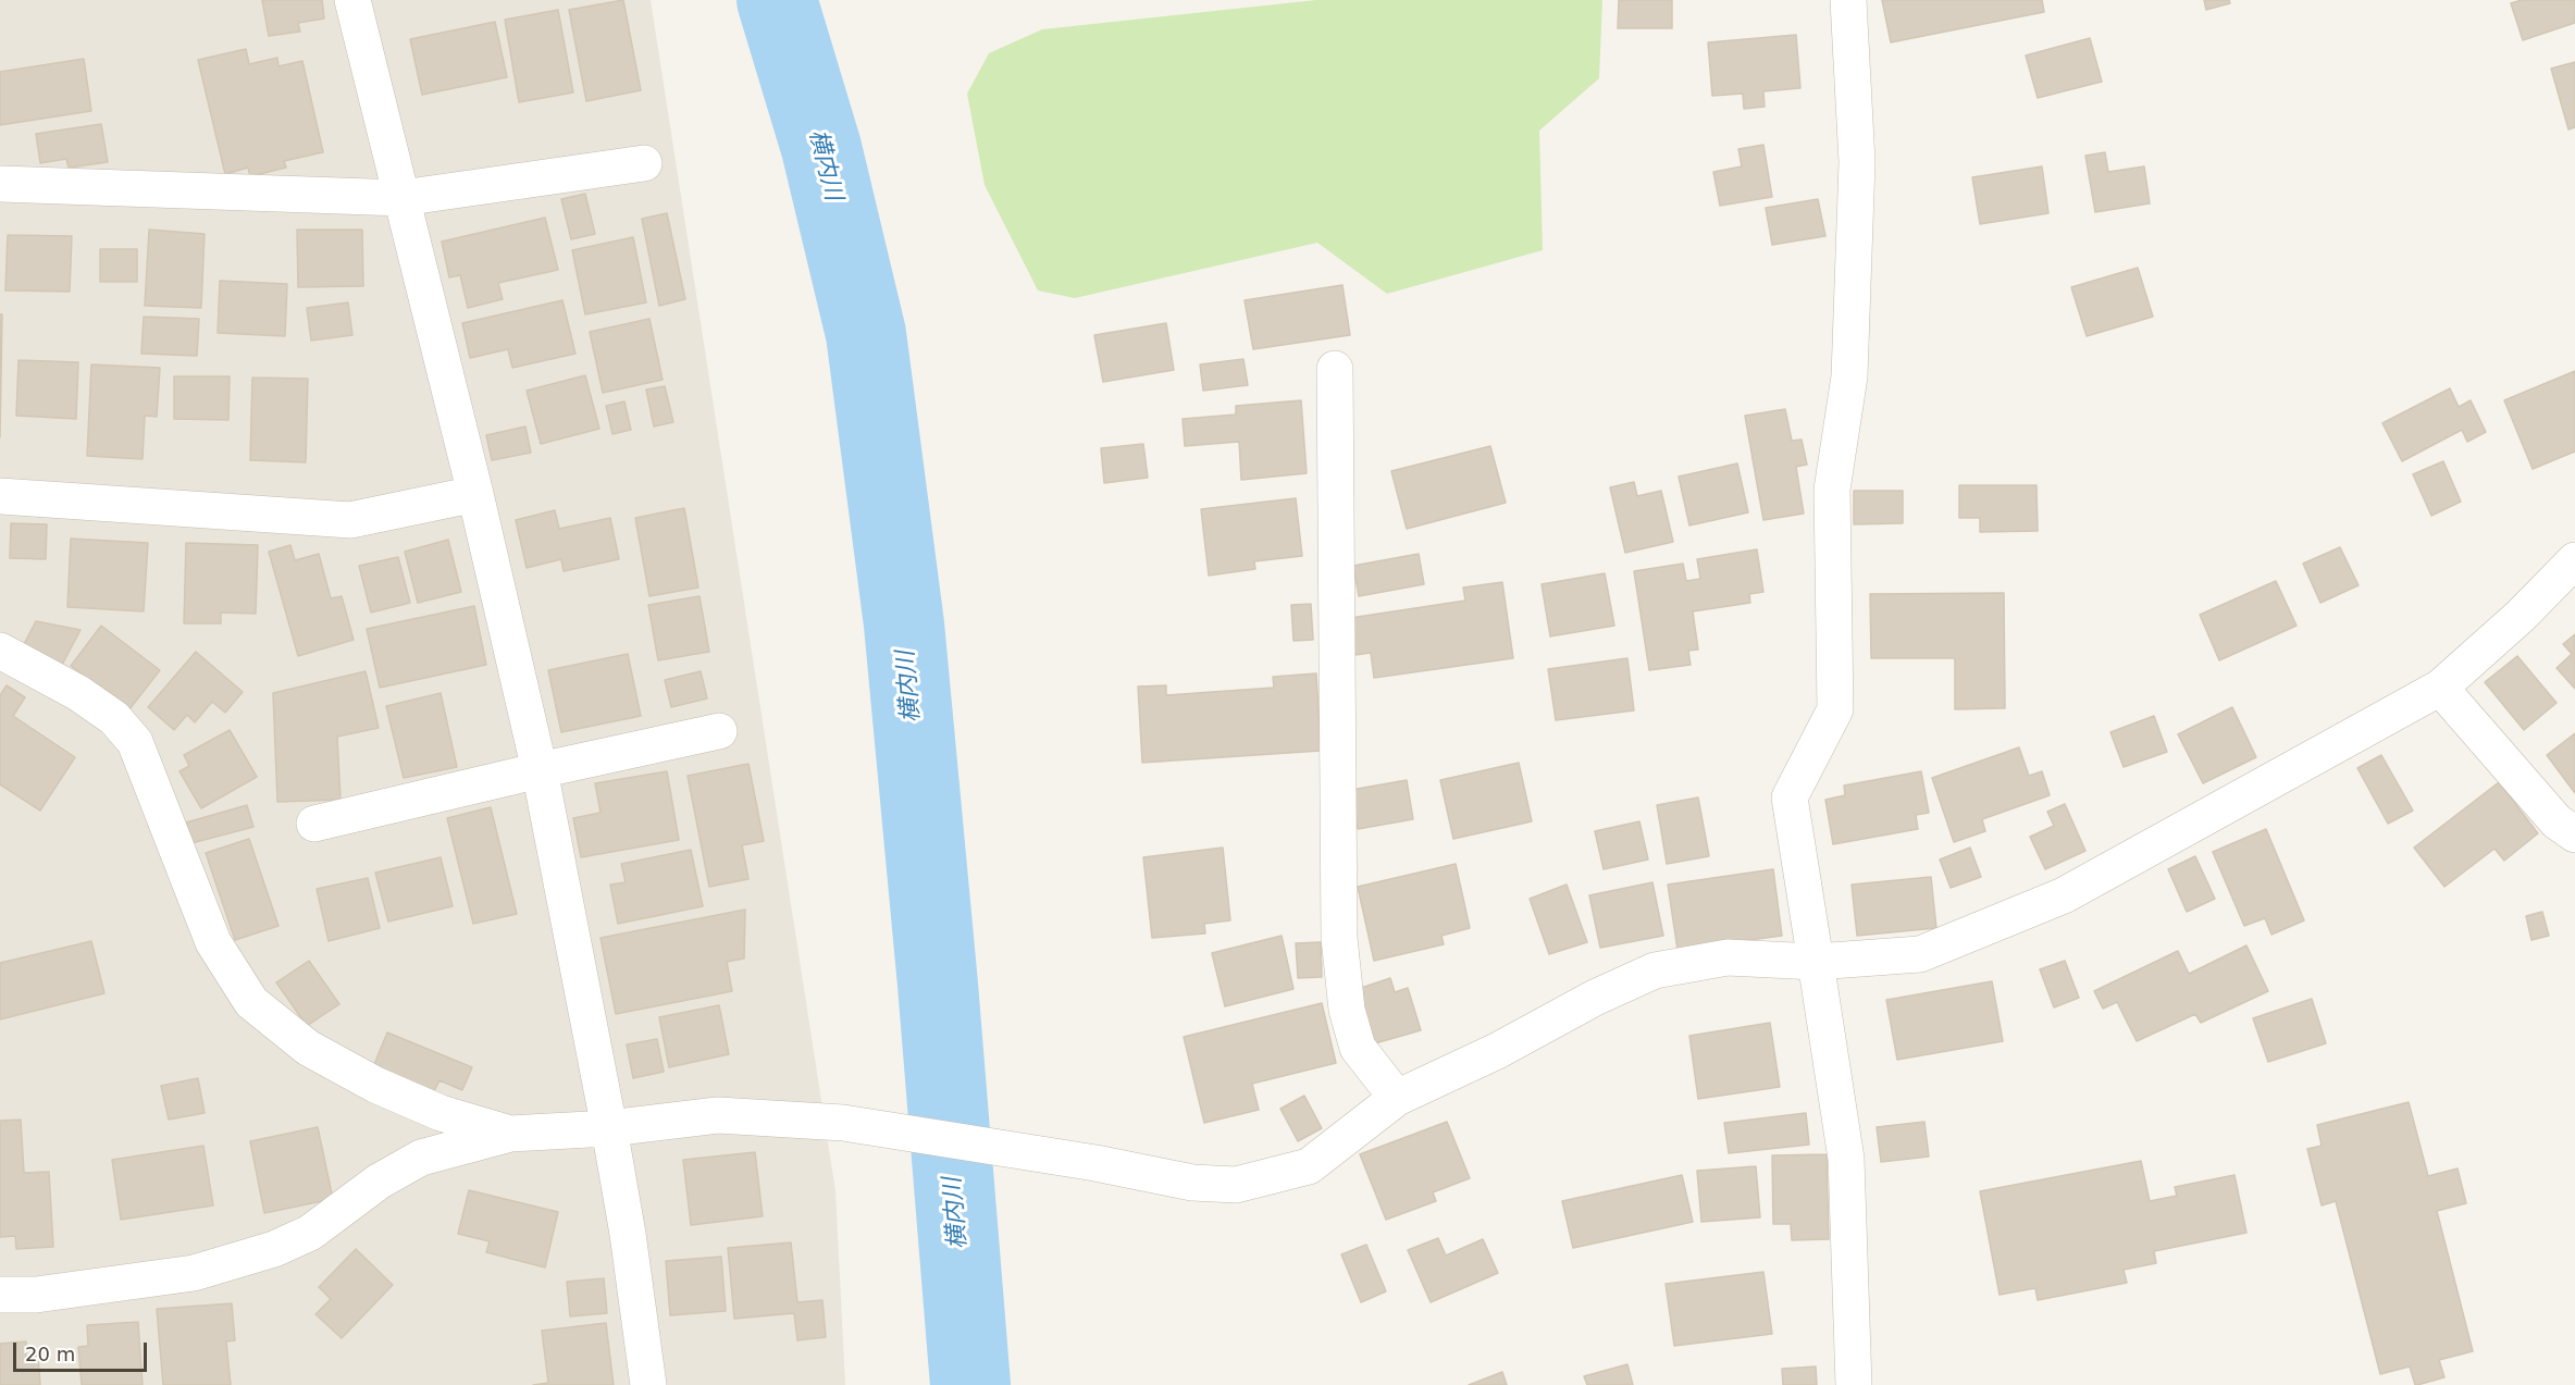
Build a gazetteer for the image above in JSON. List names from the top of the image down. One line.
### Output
{"water":["横内川"],"scale_bar":"20 m"}
